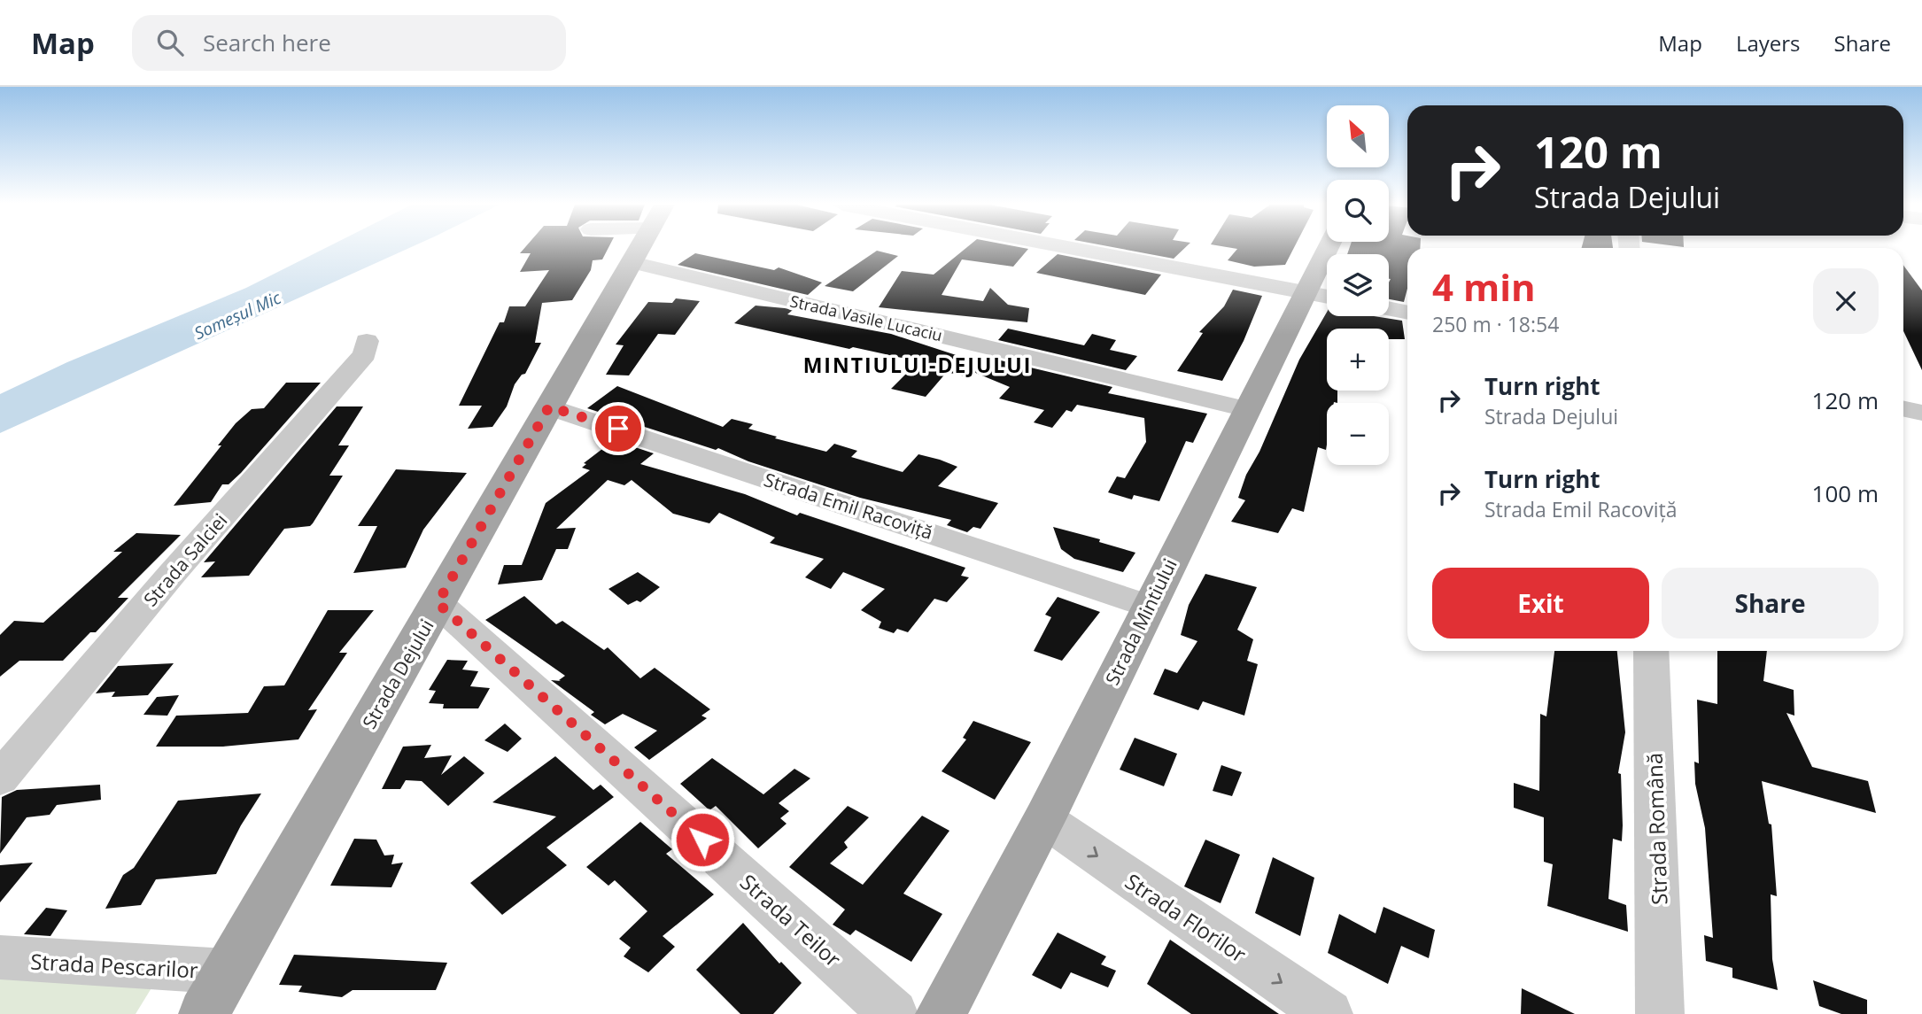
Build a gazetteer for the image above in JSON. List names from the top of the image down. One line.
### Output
{"streets":{"main road":["Strada Mintiului","Strada Dejului"],"street":["Strada Vasile Lucaciu","Strada Emil Racoviță","Strada Salciei","Strada Română","Strada Florilor","Strada Teilor","Strada Pescarilor"]},"crossings":[["Strada Vasile Lucaciu","Strada Mintiului"],["Strada Vasile Lucaciu","Strada Dejului"],["Strada Emil Racoviță","Strada Mintiului"],["Strada Emil Racoviță","Strada Dejului"],["Strada Mintiului","Strada Florilor"],["Strada Dejului","Strada Teilor"],["Strada Dejului","Strada Pescarilor"]],"one_way":["Strada Florilor"],"districts":["MINTIULUI-DEJULUI"],"water":["Someșul Mic"],"north":"top left","page":{"header":"Map","search":"Search here","nav":["Map","Layers","Share"],"map_buttons":["+","−"],"turn":["120 m","Strada Dejului"],"heading":["4 min","250 m · 18:54"],"list":[{"name":"Turn right","note":"Strada Dejului","value":"120 m"},{"name":"Turn right","note":"Strada Emil Racoviță","value":"100 m"}],"buttons":["Exit","Share"]}}
